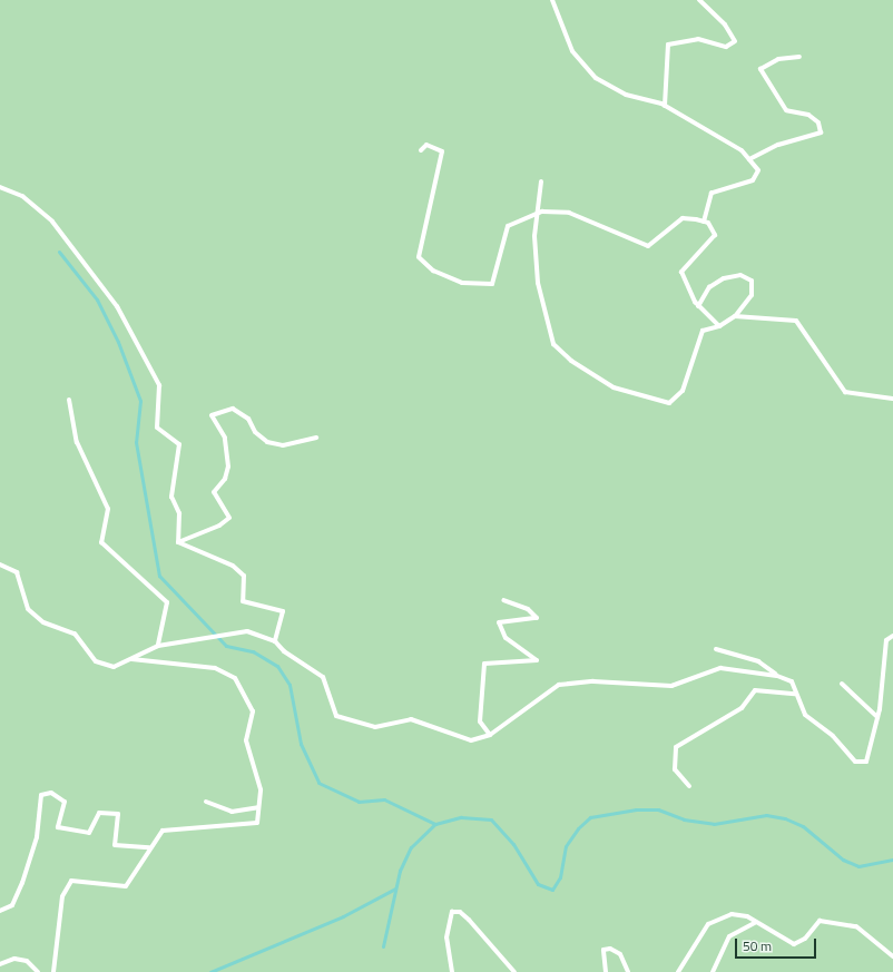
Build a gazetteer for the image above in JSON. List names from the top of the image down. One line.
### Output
{"scale_bar":"50 m"}
